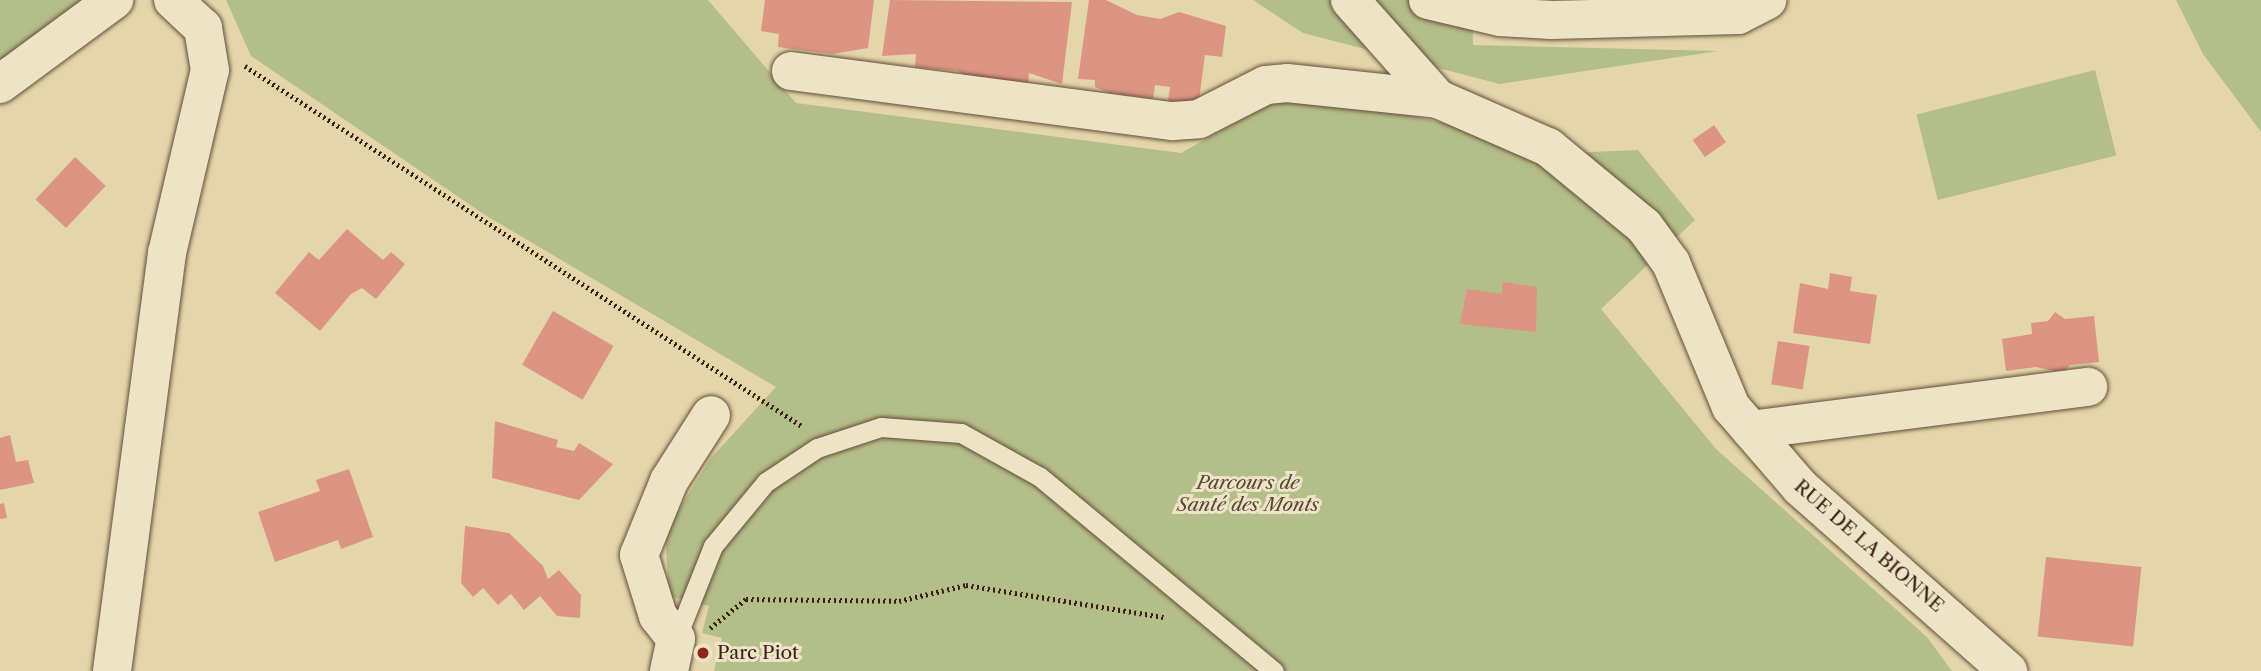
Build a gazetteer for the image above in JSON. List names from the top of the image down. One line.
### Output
{"streets":{"street":["RUE DE LA BIONNE"]},"parks":["Parcours de Santé des Monts"],"places":["Parc Piot"]}
